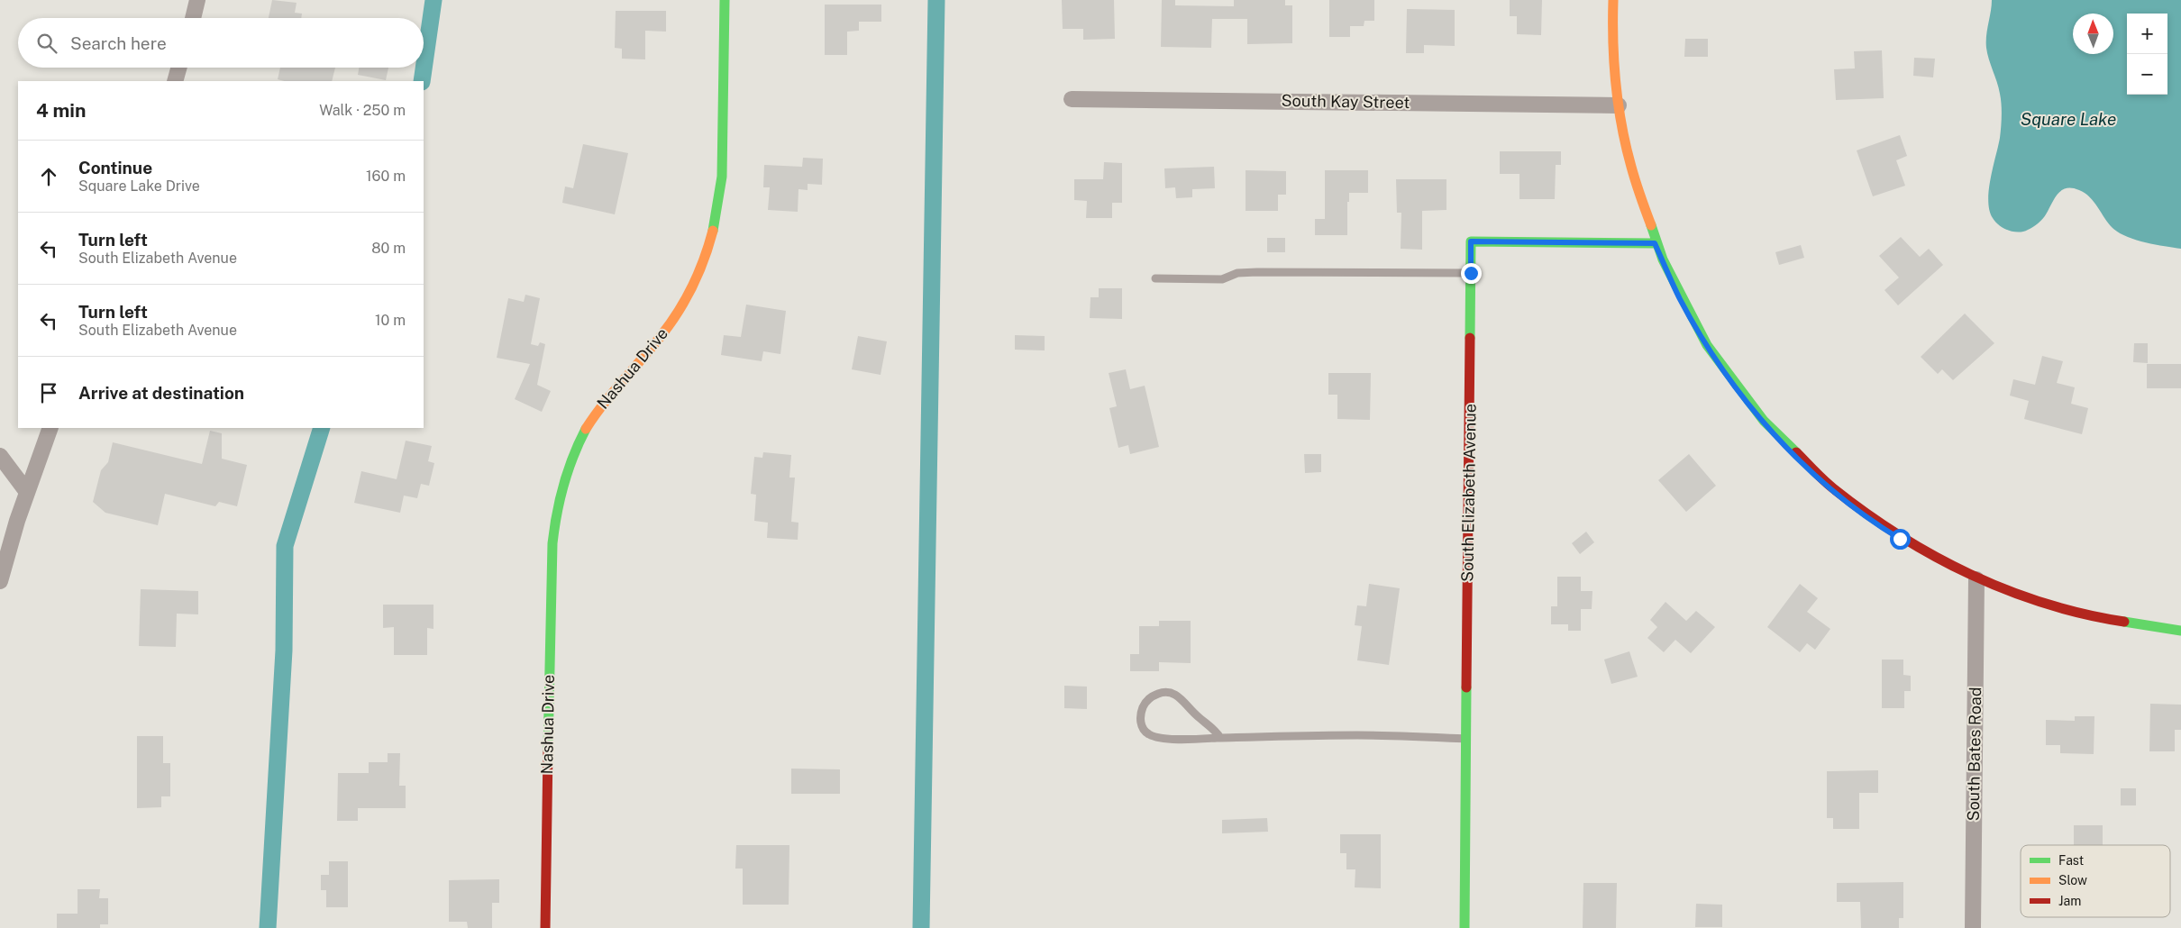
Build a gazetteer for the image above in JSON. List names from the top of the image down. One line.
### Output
{"streets":{"street":["South Kay Street","Nashua Drive","South Elizabeth Avenue","South Bates Road"]},"water":["Square Lake"],"legend":["Fast","Slow","Jam"],"north":"top","page":{"map_buttons":["+","−"],"search":"Search here","heading":["4 min","Walk · 250 m"],"list":[["Continue","Square Lake Drive","160 m"],["Turn left","South Elizabeth Avenue","80 m"],["Turn left","South Elizabeth Avenue","10 m"],"Arrive at destination"]}}
